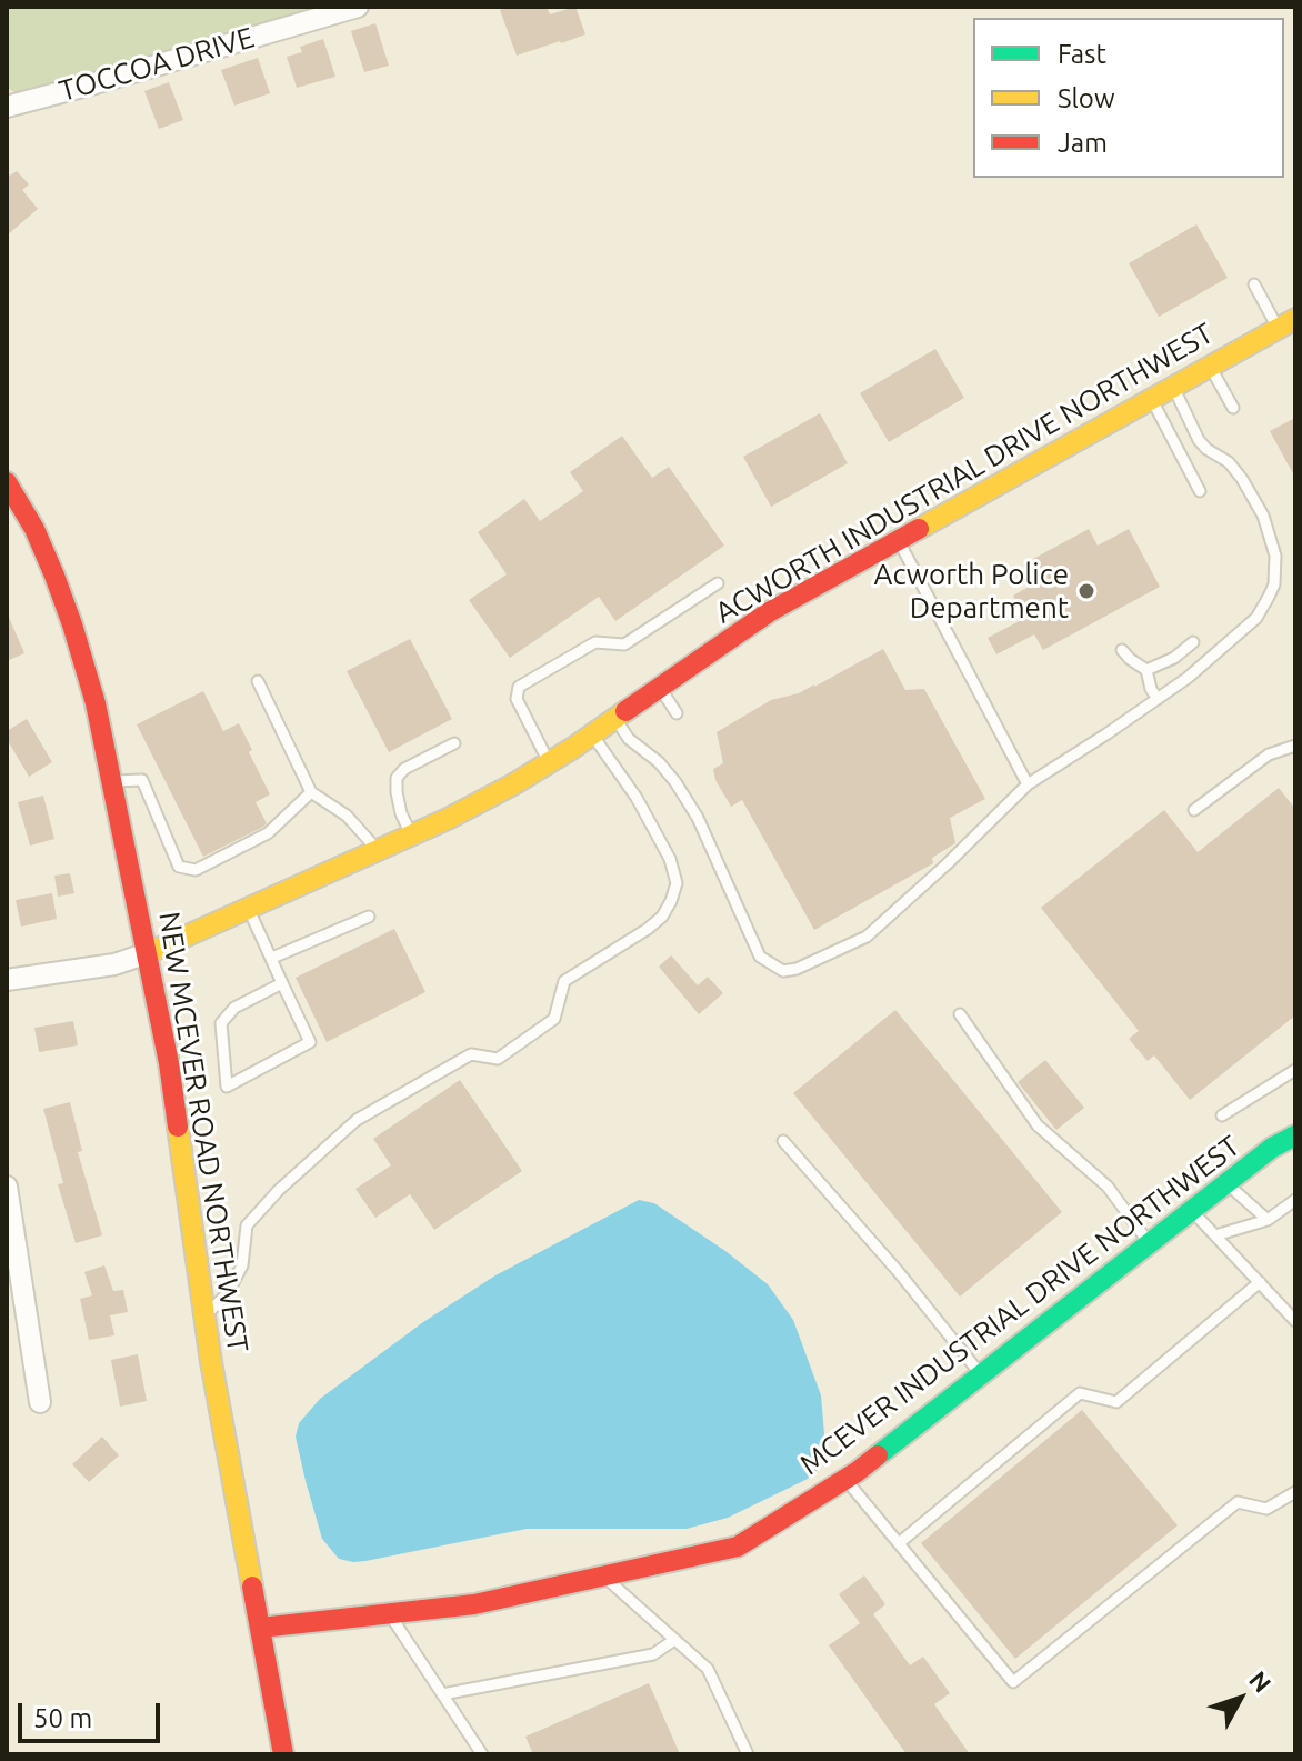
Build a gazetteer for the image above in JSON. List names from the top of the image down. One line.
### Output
{"streets":{"street":["TOCCOA DRIVE","ACWORTH INDUSTRIAL DRIVE NORTHWEST","NEW MCEVER ROAD NORTHWEST","MCEVER INDUSTRIAL DRIVE NORTHWEST"]},"crossings":[["ACWORTH INDUSTRIAL DRIVE NORTHWEST","NEW MCEVER ROAD NORTHWEST"],["NEW MCEVER ROAD NORTHWEST","MCEVER INDUSTRIAL DRIVE NORTHWEST"]],"places":["Acworth Police Department"],"legend":["Fast","Slow","Jam"],"scale_bar":"50 m","north":"top right"}
